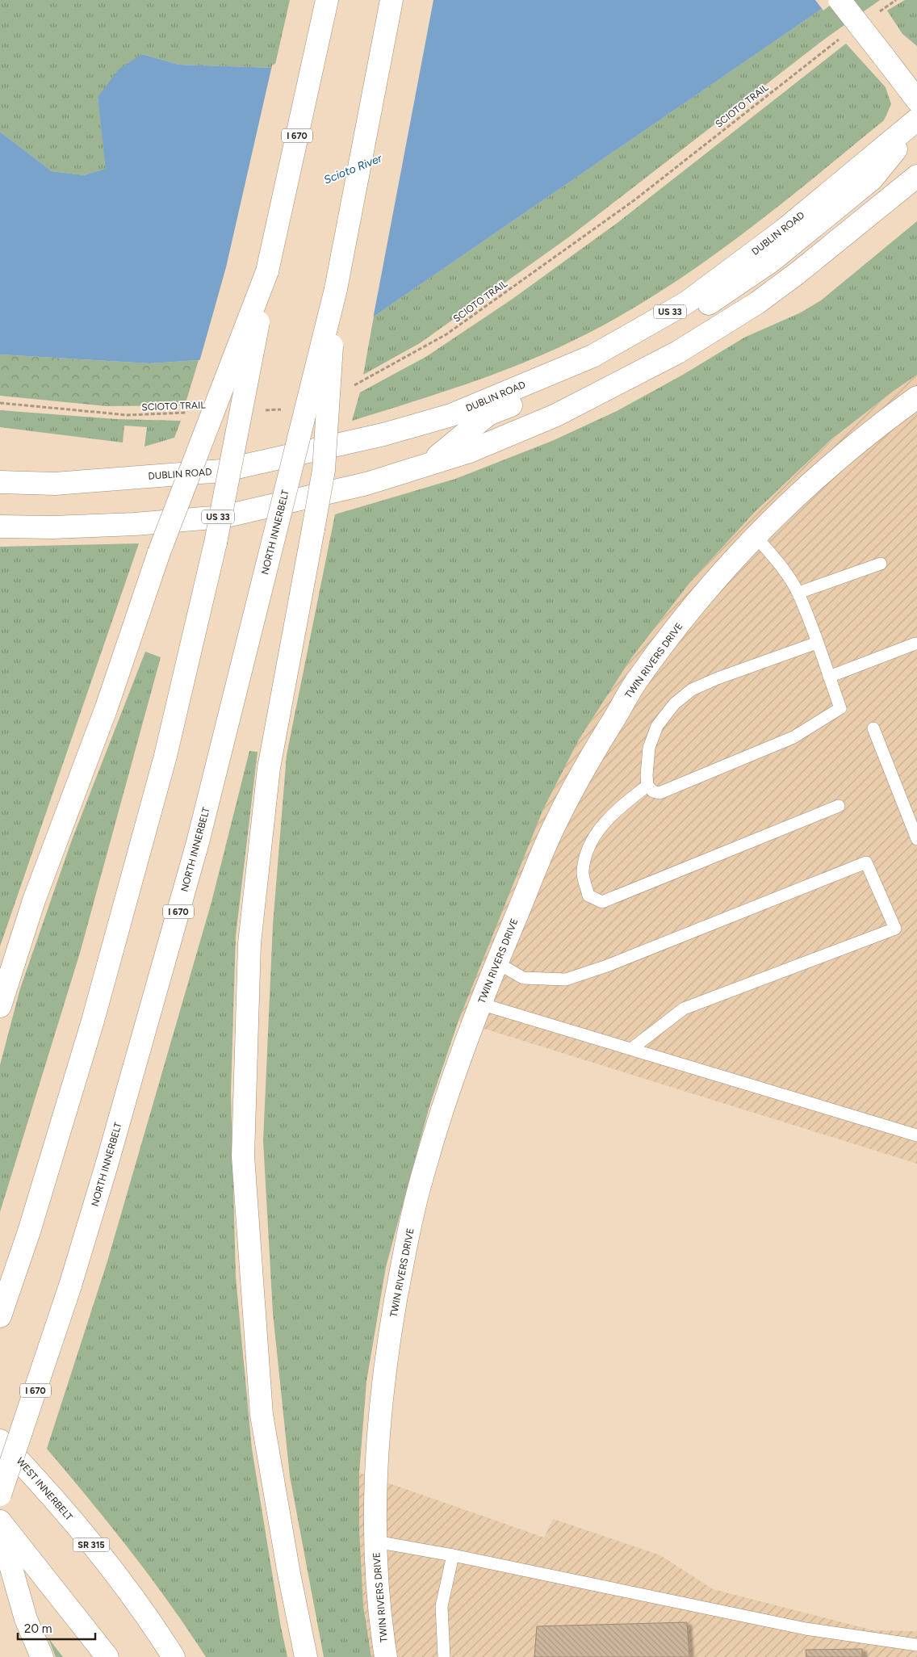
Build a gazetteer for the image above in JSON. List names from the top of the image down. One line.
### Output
{"streets":{"main road":["I 670","DUBLIN ROAD","US 33","NORTH INNERBELT","TWIN RIVERS DRIVE","WEST INNERBELT","SR 315"],"path":["SCIOTO TRAIL"]},"crossings":[["I 670","NORTH INNERBELT"]],"water":["Scioto River"],"scale_bar":"20 m"}
